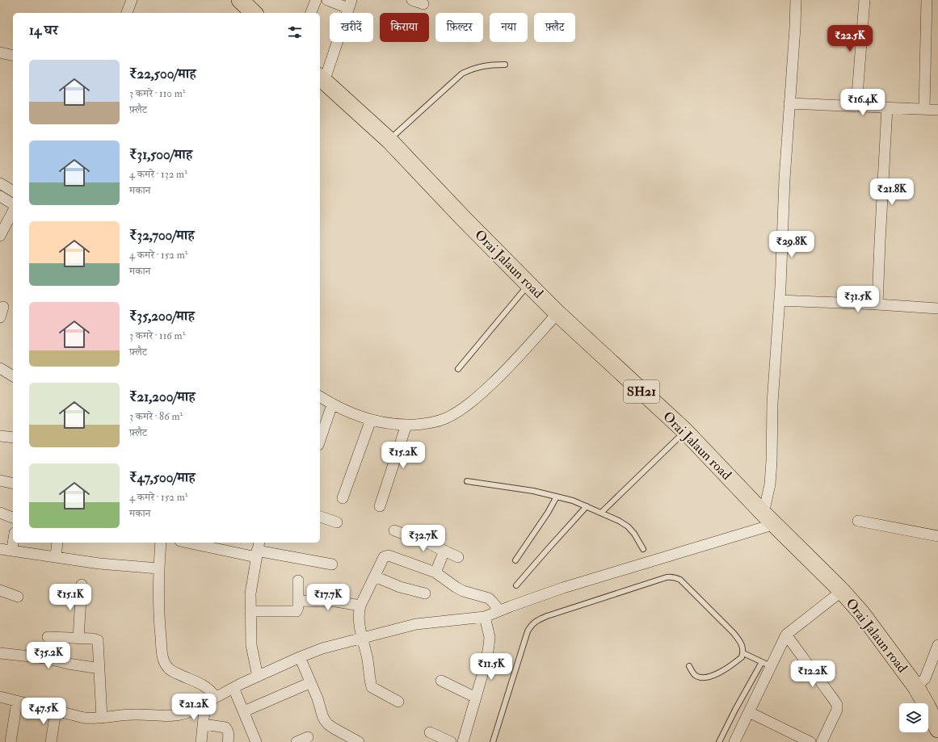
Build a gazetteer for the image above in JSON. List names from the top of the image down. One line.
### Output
{"streets":{"main road":["Orai Jalaun road","SH21"]},"page":{"chip":["खरीदें","किराया","फ़िल्टर","नया","फ़्लैट"],"heading":"14 घर","price":["₹22.5K","₹16.4K","₹21.8K","₹29.8K","₹31.5K","₹15.2K","₹32.7K","₹15.1K","₹17.7K","₹35.2K","₹11.5K","₹12.2K","₹21.2K","₹47.5K"],"list":[{"name":"₹22,500/माह","note":"3 कमरे · 110 m² · फ़्लैट"},{"name":"₹31,500/माह","note":"4 कमरे · 132 m² · मकान"},{"name":"₹32,700/माह","note":"4 कमरे · 152 m² · मकान"},{"name":"₹35,200/माह","note":"3 कमरे · 116 m² · फ़्लैट"},{"name":"₹21,200/माह","note":"3 कमरे · 86 m² · फ़्लैट"},{"name":"₹47,500/माह","note":"4 कमरे · 152 m² · मकान"}]}}
